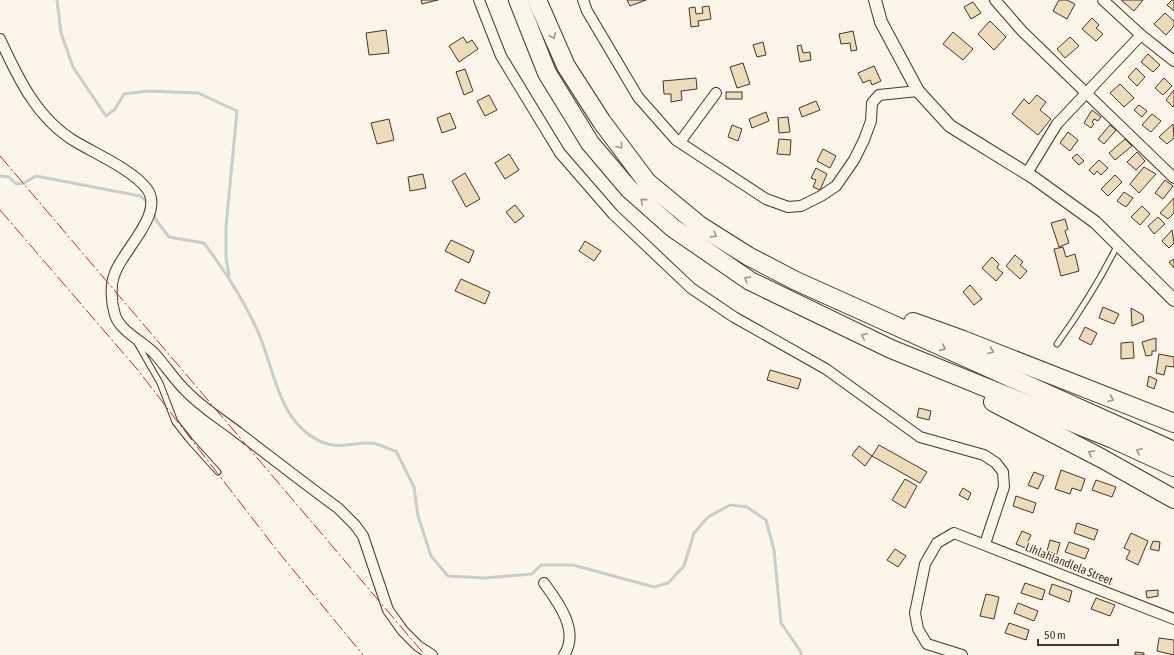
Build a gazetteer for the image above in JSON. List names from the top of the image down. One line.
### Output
{"streets":{"street":["Lihlahlandlela Street"]},"scale_bar":"50 m"}
